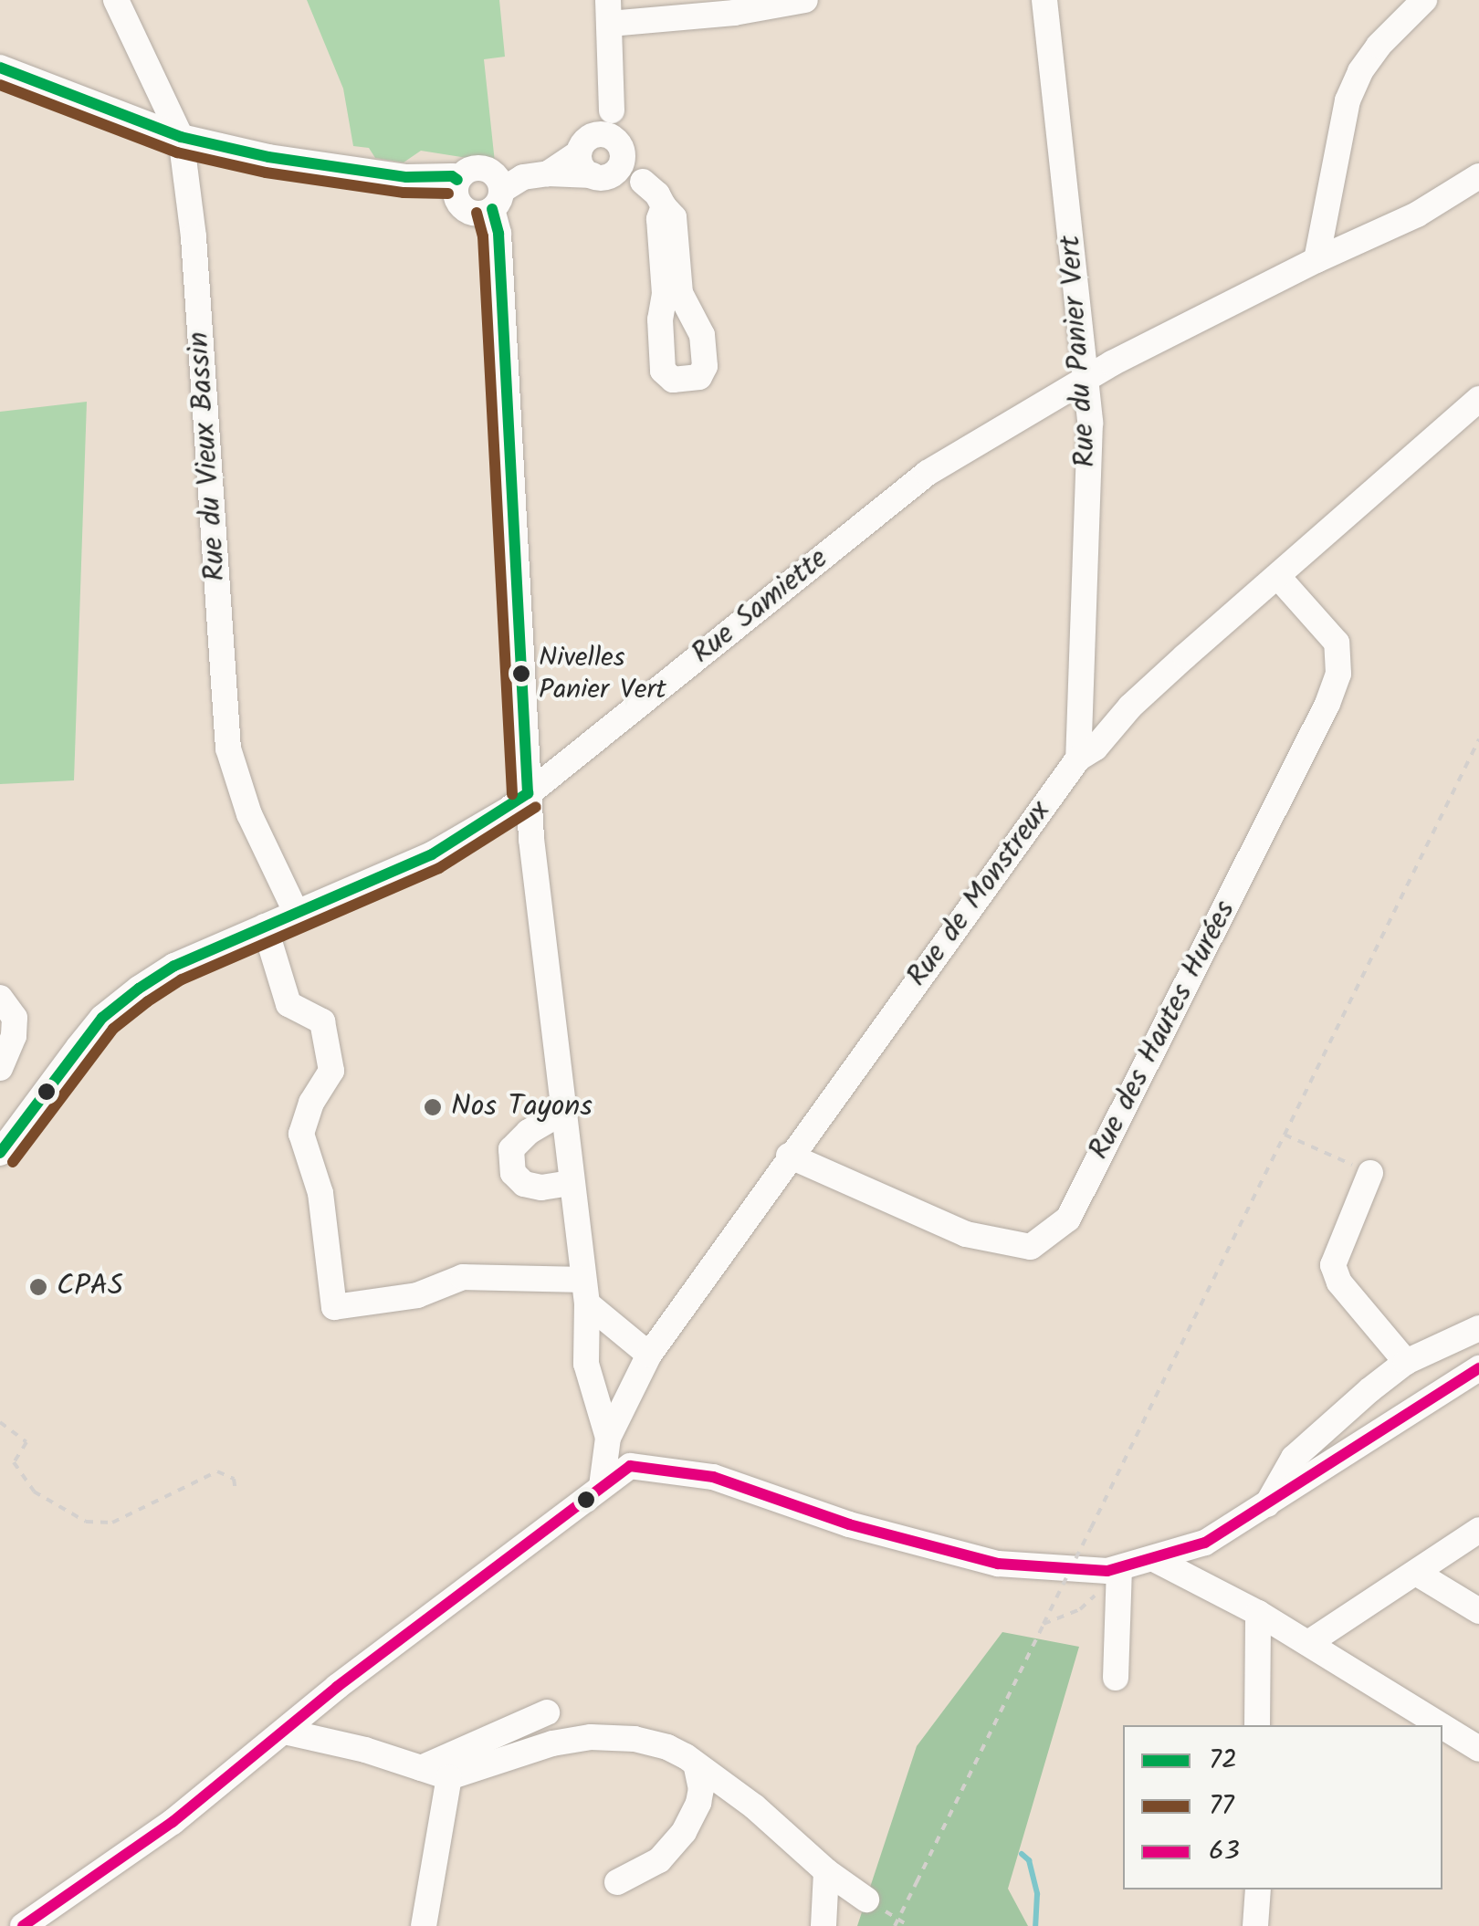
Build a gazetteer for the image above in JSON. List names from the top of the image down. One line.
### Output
{"streets":{"street":["Rue du Panier Vert","Rue du Vieux Bassin","Rue Samiette","Rue de Monstreux","Rue des Hautes Hurées"]},"crossings":[["Rue du Panier Vert","Rue Samiette"],["Rue du Panier Vert","Rue de Monstreux"],["Rue du Vieux Bassin","Rue Samiette"],["Rue de Monstreux","Rue des Hautes Hurées"]],"places":["Nivelles Panier Vert","Nos Tayons","CPAS"],"lines":["transit line 72","transit line 77","transit line 63"],"legend":["72","77","63"]}
